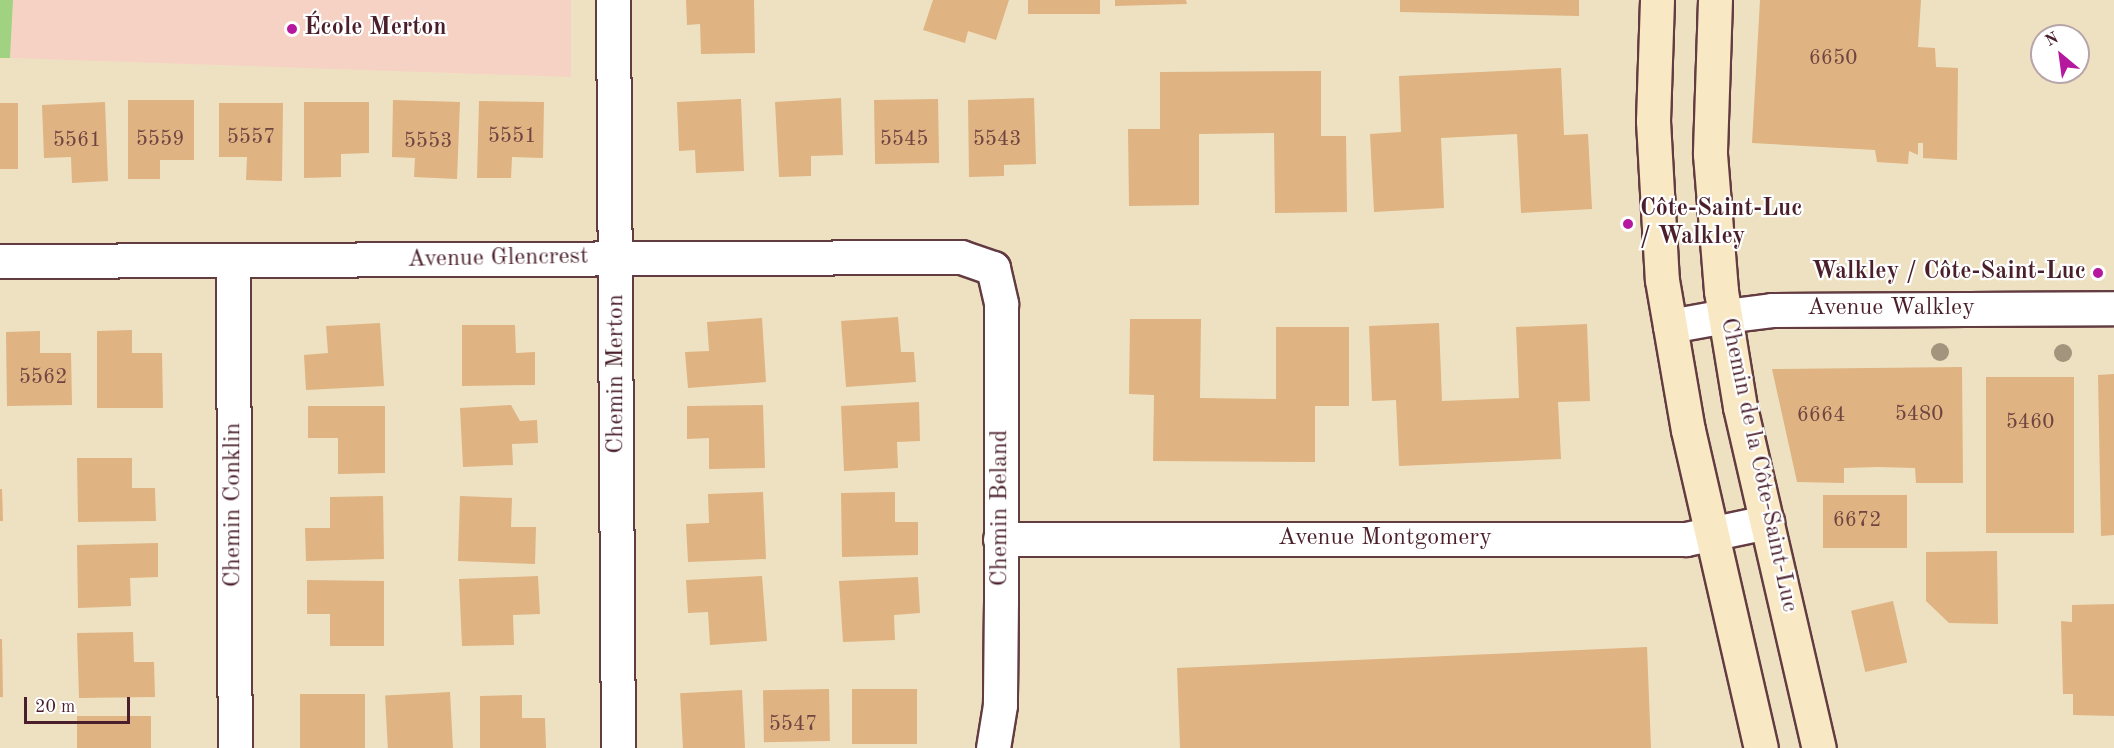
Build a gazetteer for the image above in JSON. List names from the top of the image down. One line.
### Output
{"streets":{"main road":["Chemin de la Côte-Saint-Luc"],"street":["Avenue Glencrest","Avenue Walkley","Chemin Merton","Chemin Conklin","Chemin Beland","Avenue Montgomery"]},"crossings":[["Avenue Glencrest","Chemin Merton"],["Avenue Glencrest","Chemin Conklin"],["Avenue Glencrest","Chemin Beland"],["Avenue Walkley","Chemin de la Côte-Saint-Luc"],["Chemin de la Côte-Saint-Luc","Avenue Montgomery"],["Chemin Beland","Avenue Montgomery"]],"places":["École Merton","Côte-Saint-Luc / Walkley","Walkley / Côte-Saint-Luc"],"house_numbers":["6650","5551","5557","5559","5545","5543","5561","5553","5562","5480","6664","5460","6672","5547"],"scale_bar":"20 m","north":"top left"}
